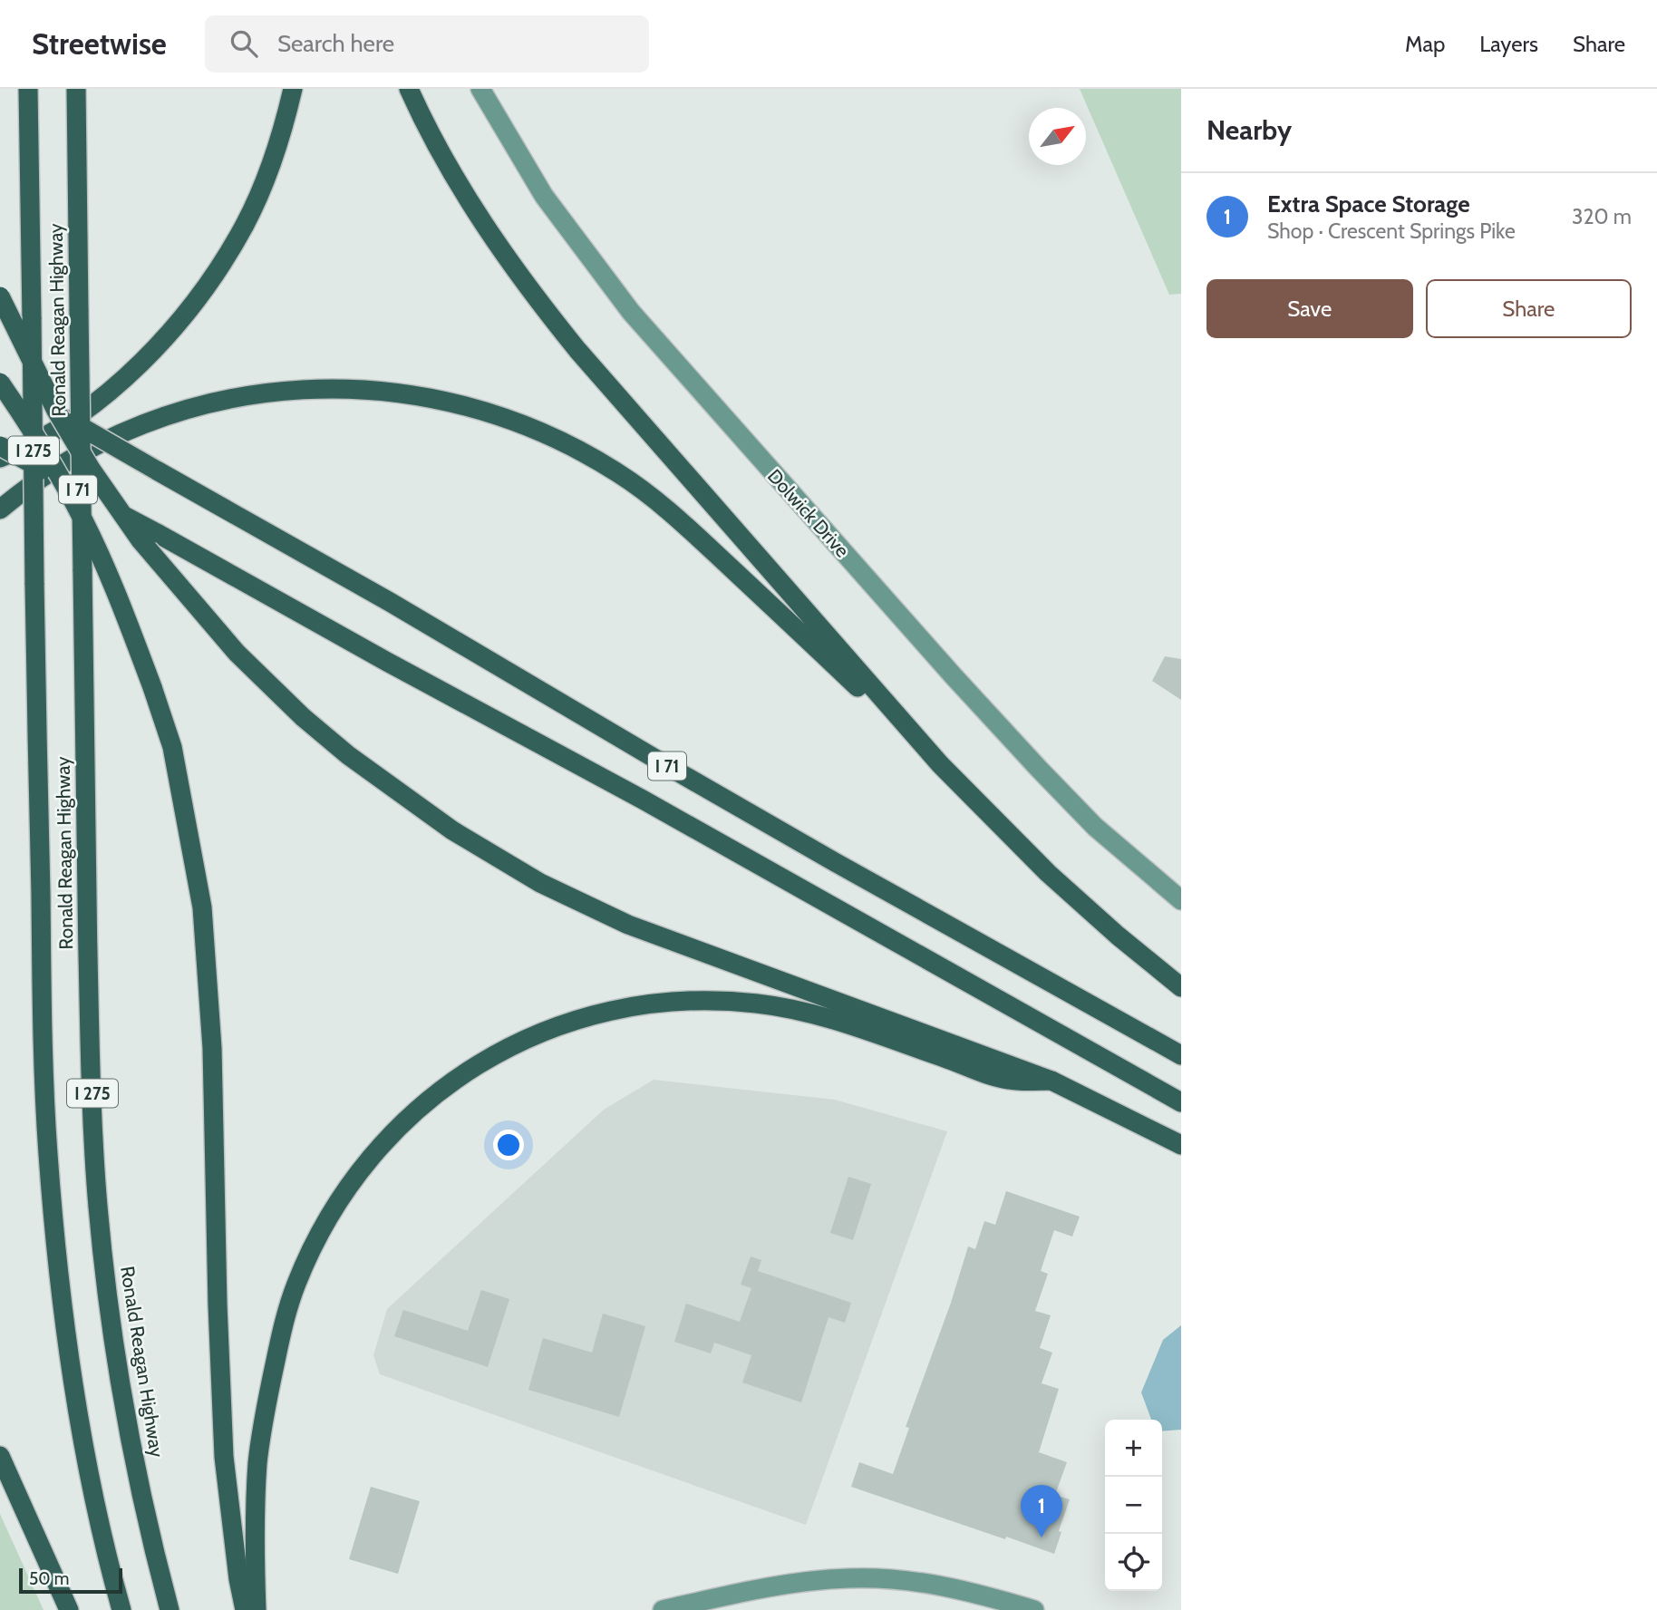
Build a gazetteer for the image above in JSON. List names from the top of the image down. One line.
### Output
{"streets":{"highway":["Ronald Reagan Highway","I 275","I 71"],"main road":["Dolwick Drive"]},"scale_bar":"50 m","north":"top right","page":{"header":"Streetwise","search":"Search here","nav":["Map","Layers","Share"],"heading":"Nearby","list":[{"mark":"1","name":"Extra Space Storage","note":"Shop · Crescent Springs Pike","value":"320 m"}],"buttons":["Save","Share"],"map_buttons":["+","−"],"pins":"1","scale":"50 m"}}
